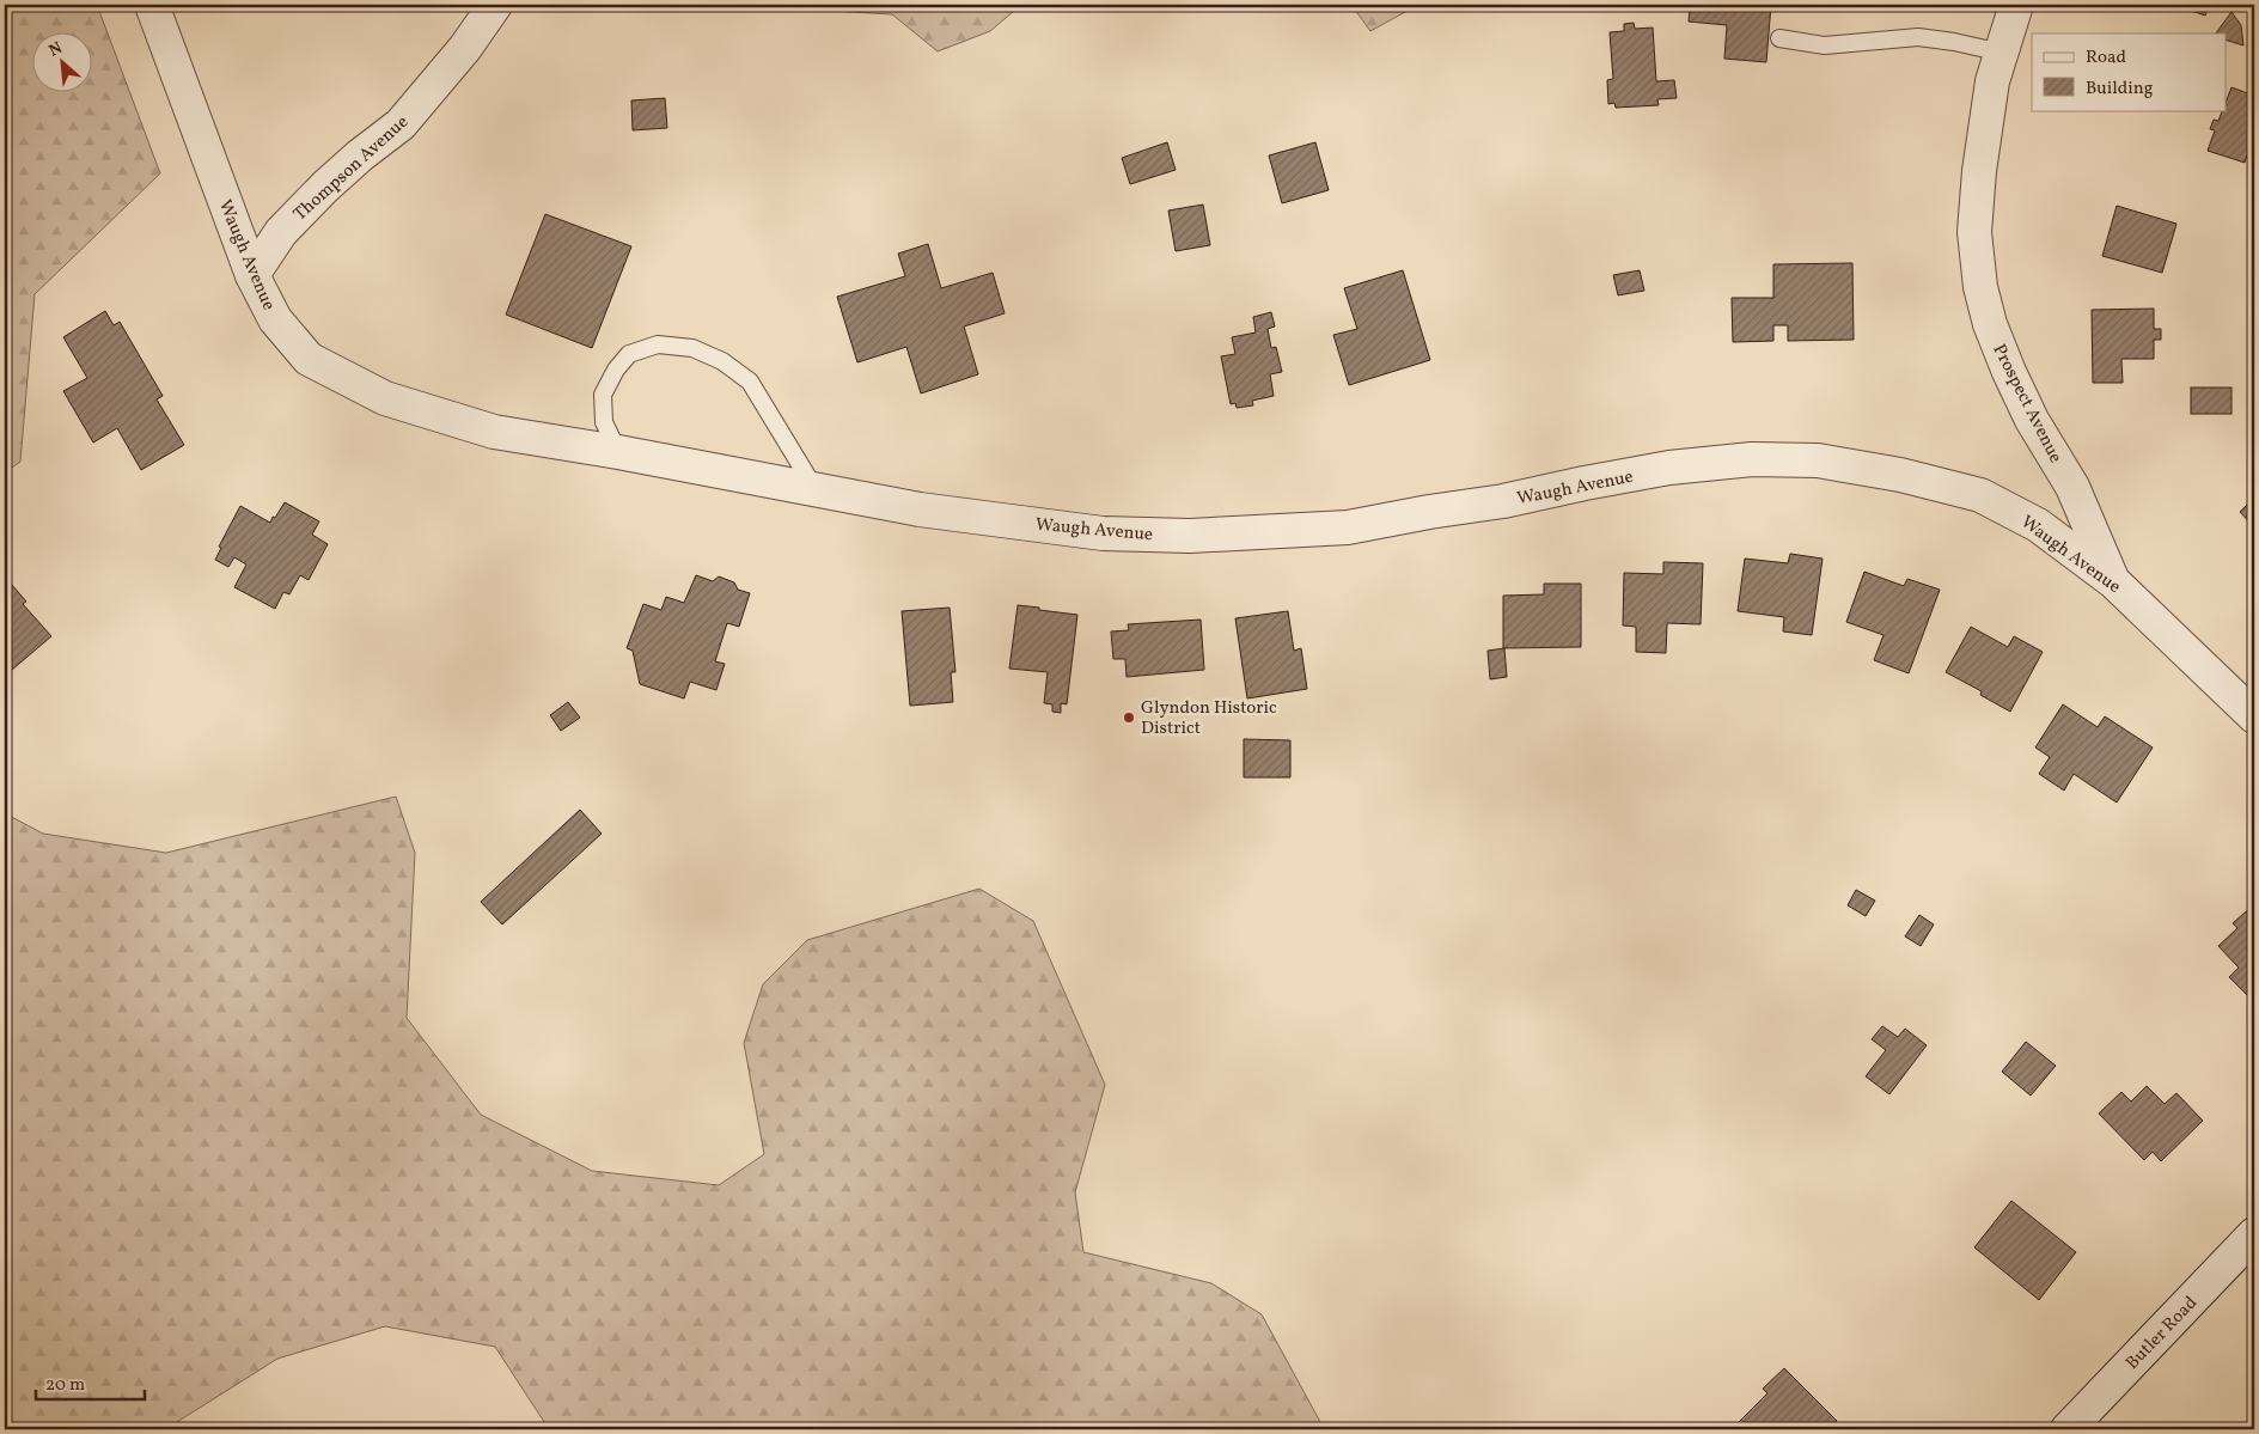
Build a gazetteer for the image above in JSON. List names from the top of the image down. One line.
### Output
{"streets":{"street":["Thompson Avenue","Waugh Avenue","Prospect Avenue","Butler Road"]},"crossings":[["Thompson Avenue","Waugh Avenue"],["Waugh Avenue","Prospect Avenue"]],"places":["Glyndon Historic District"],"legend":["Road","Building"],"scale_bar":"20 m","north":"top left"}
